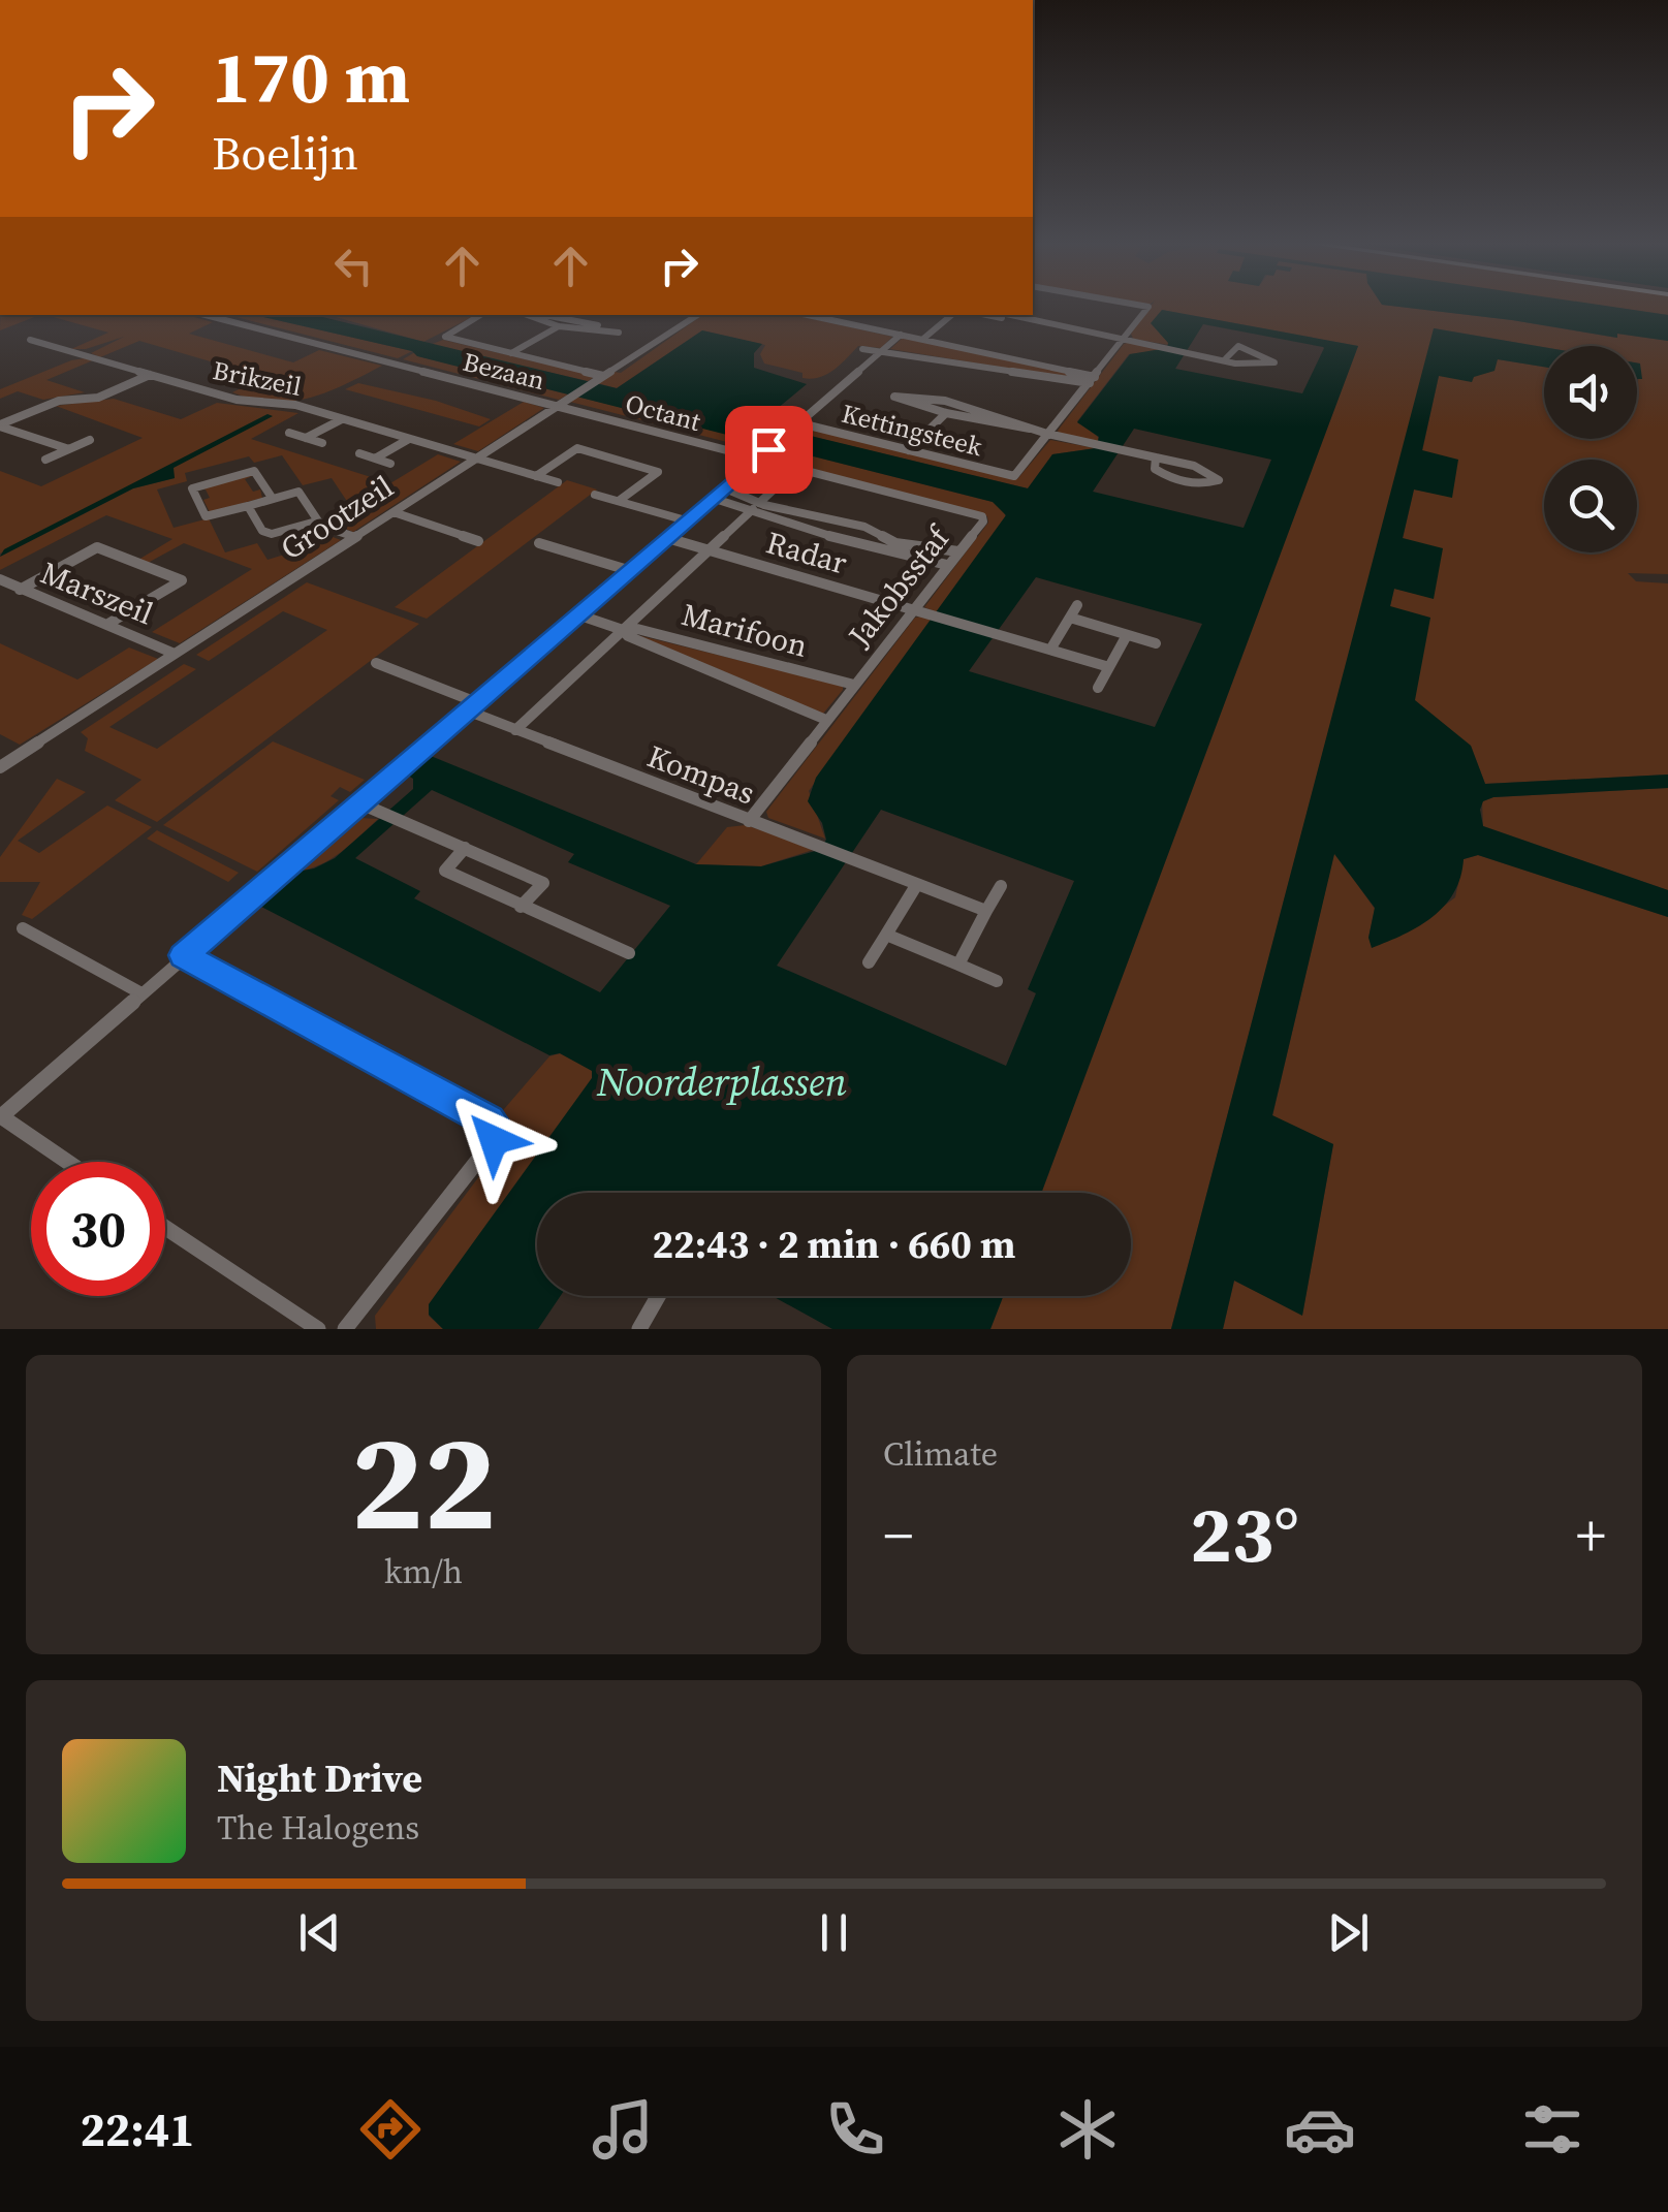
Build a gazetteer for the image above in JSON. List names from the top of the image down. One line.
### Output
{"streets":{"street":["Bezaan","Brikzeil","Octant","Kettingsteek","Grootzeil","Radar","Jakobsstaf","Marszeil","Marifoon","Kompas"]},"crossings":[["Bezaan","Octant"],["Bezaan","Grootzeil"],["Brikzeil","Grootzeil"],["Octant","Grootzeil"],["Octant","Jakobsstaf"],["Grootzeil","Marszeil"],["Radar","Jakobsstaf"],["Jakobsstaf","Marifoon"],["Jakobsstaf","Kompas"]],"water":["Noorderplassen"],"page":{"turn":["170 m","Boelijn"],"limit":"30","trip":"22:43 · 2 min · 660 m","tile":[["22","km/h"],"Climate"],"heat":["−","23°","+"],"song":["Night Drive","The Halogens"],"tabs":"22:41"}}
